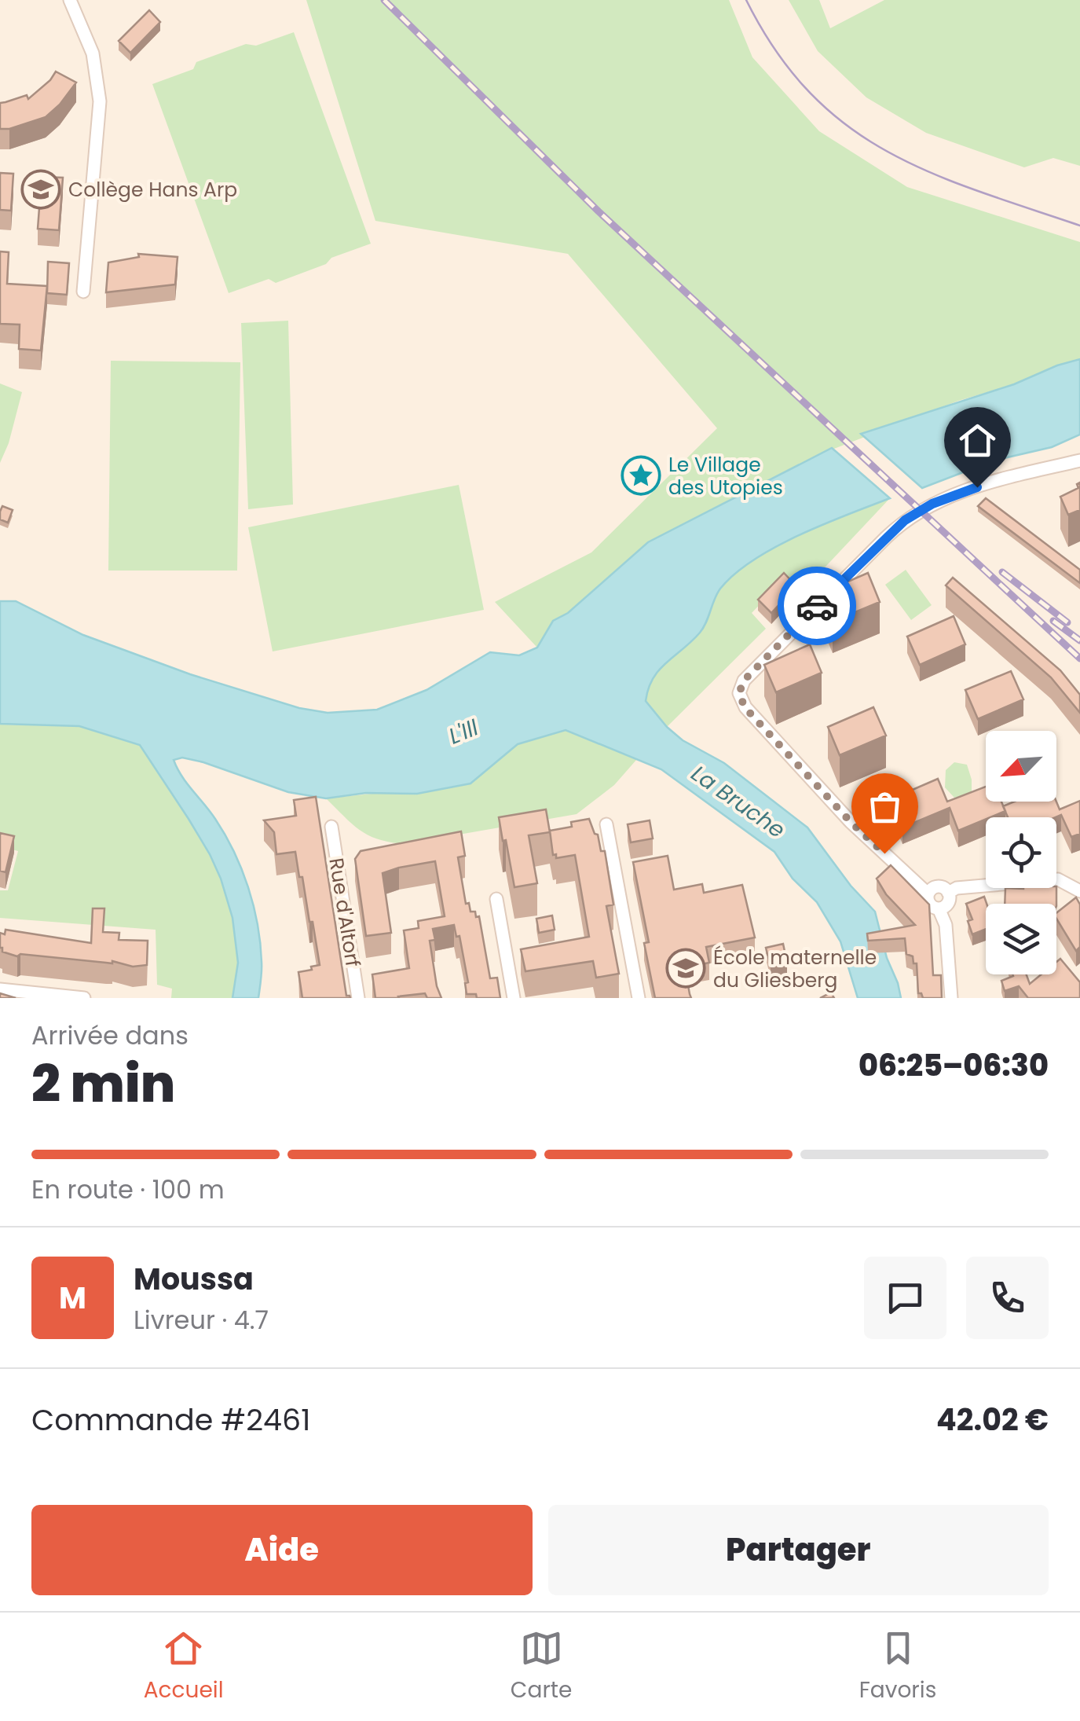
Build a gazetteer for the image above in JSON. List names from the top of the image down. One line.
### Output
{"streets":{"street":["Rue d'Altorf"]},"water":["L'Ill","La Bruche"],"places":{"school or university":["Collège Hans Arp","École maternelle du Gliesberg"],"place":["Le Village des Utopies"]},"north":"bottom left","page":{"heading":["2 min","Arrivée dans","06:25–06:30"],"panel":["Moussa","Livreur · 4.7","Commande #2461","42.02 €"],"bar":"En route · 100 m","round":"M","buttons":["Aide","Partager"],"tabs":["Accueil","Carte","Favoris"]}}
